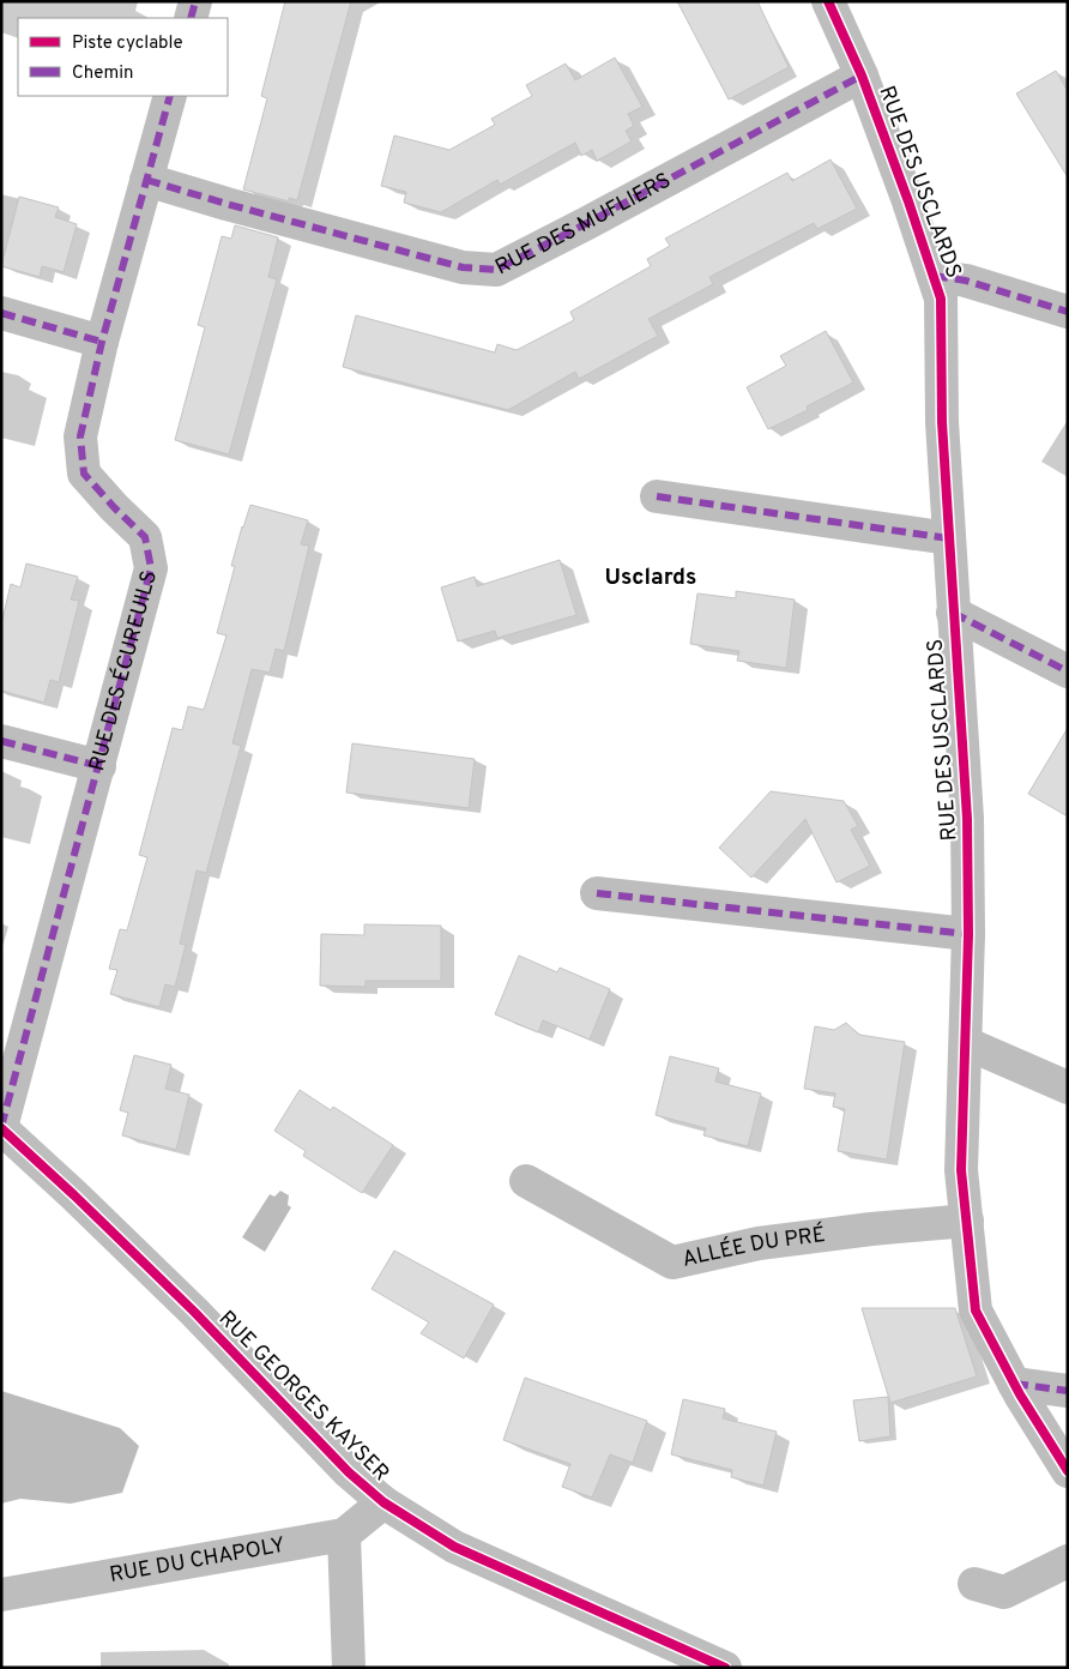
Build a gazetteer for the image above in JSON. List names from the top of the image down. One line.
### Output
{"streets":{"street":["RUE DES USCLARDS","RUE DES MUFLIERS","RUE DES ÉCUREUILS","ALLÉE DU PRÉ","RUE GEORGES KAYSER","RUE DU CHAPOLY"]},"crossings":[["RUE DES USCLARDS","RUE DES MUFLIERS"],["RUE DES USCLARDS","ALLÉE DU PRÉ"],["RUE DES MUFLIERS","RUE DES ÉCUREUILS"],["RUE DES ÉCUREUILS","RUE GEORGES KAYSER"],["RUE GEORGES KAYSER","RUE DU CHAPOLY"]],"districts":["Usclards"],"legend":["Piste cyclable","Chemin"]}
